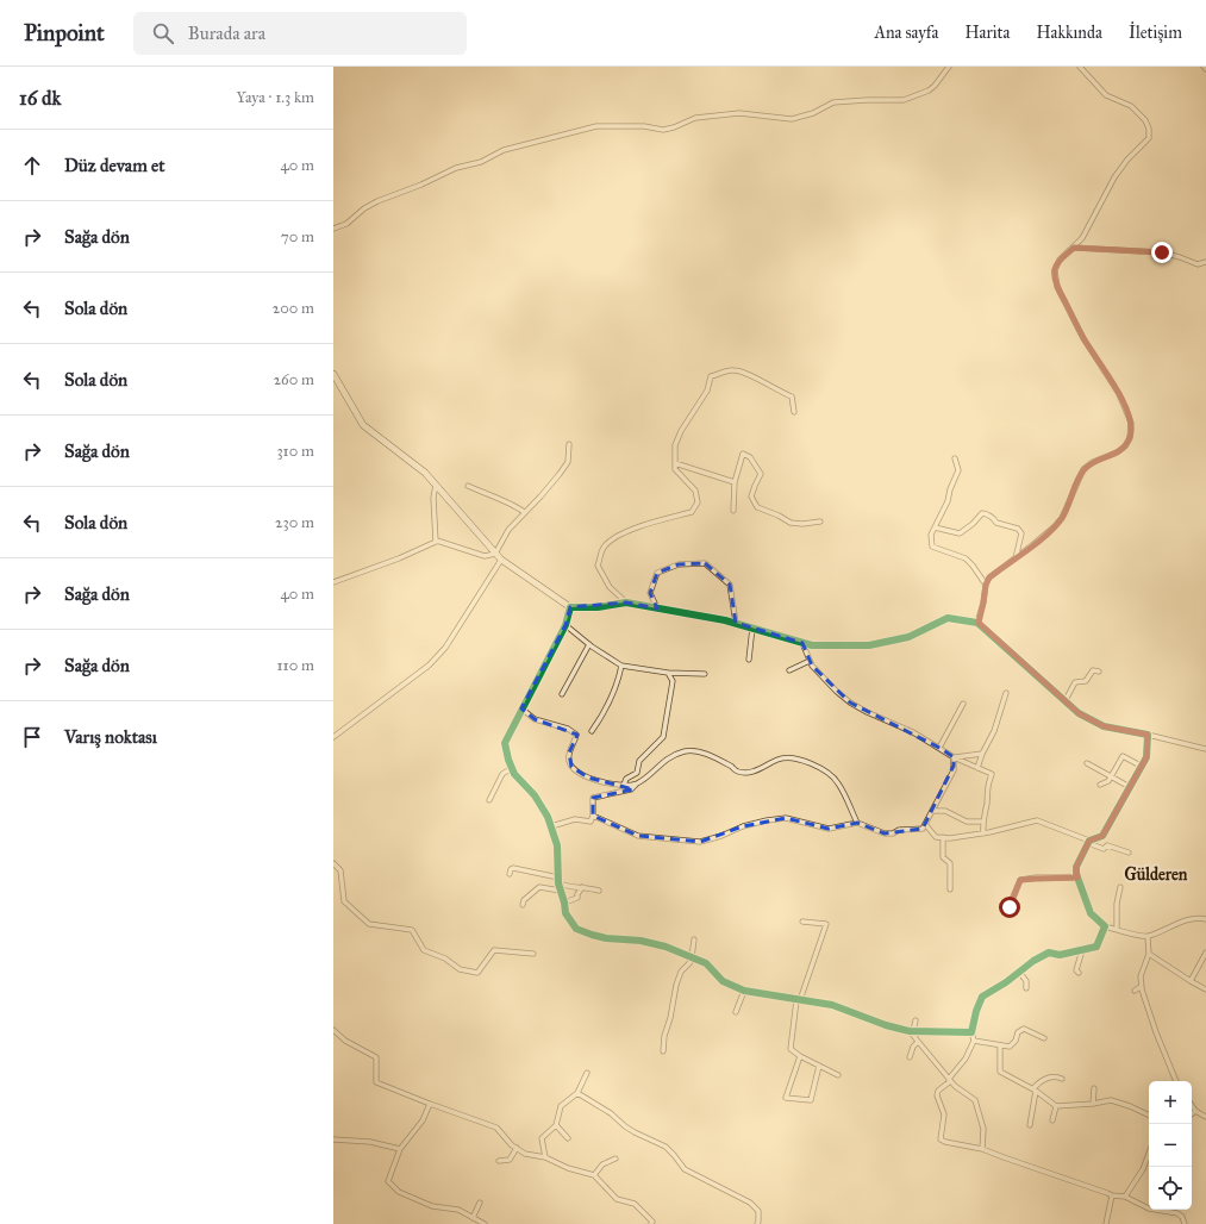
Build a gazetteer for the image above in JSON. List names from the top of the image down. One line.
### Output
{"districts":["Gülderen"],"page":{"header":"Pinpoint","search":"Burada ara","nav":["Ana sayfa","Harita","Hakkında","İletişim"],"heading":["16 dk","Yaya · 1.3 km"],"list":[["Düz devam et","40 m"],["Sağa dön","70 m"],["Sola dön","200 m"],["Sola dön","260 m"],["Sağa dön","310 m"],["Sola dön","230 m"],["Sağa dön","40 m"],["Sağa dön","110 m"],"Varış noktası"],"map_buttons":["+","−"]}}
